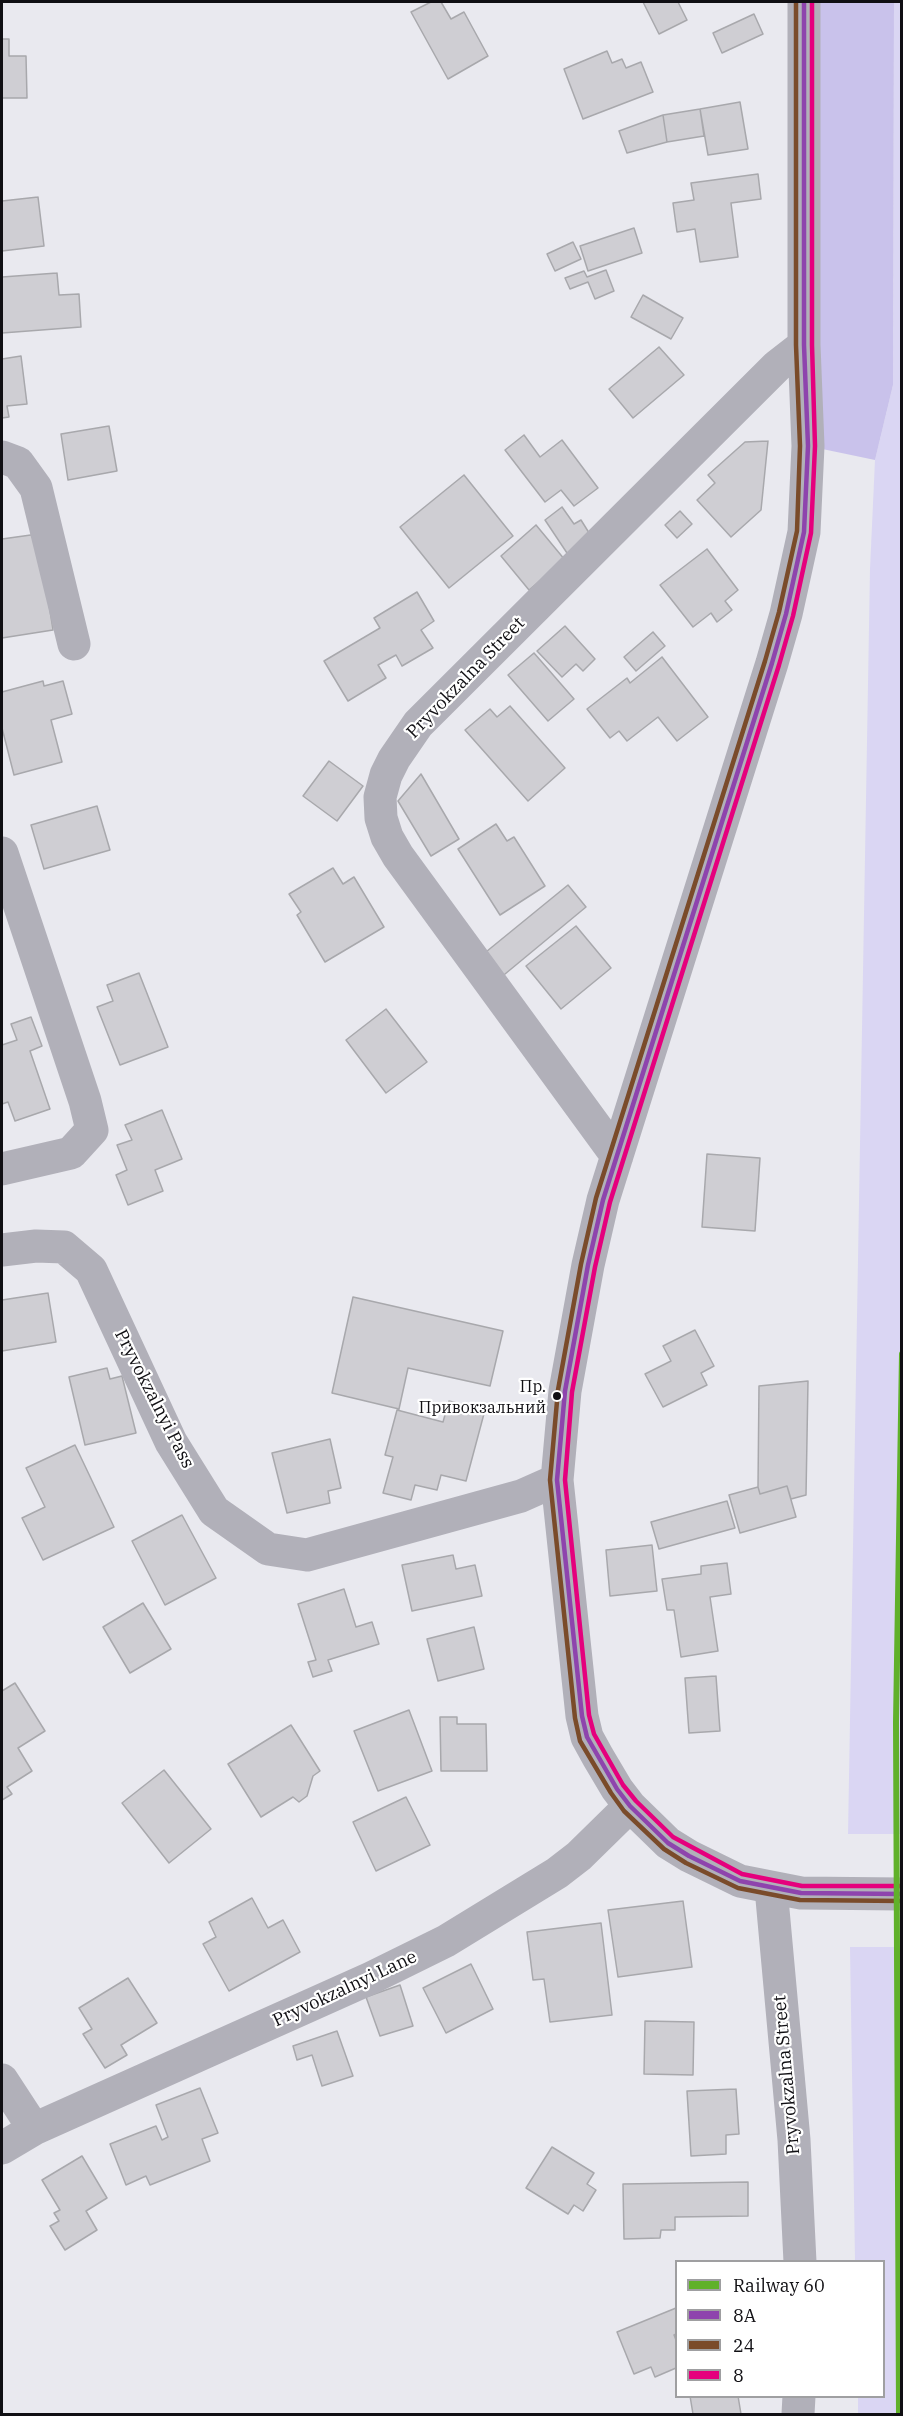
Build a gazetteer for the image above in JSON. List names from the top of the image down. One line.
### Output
{"streets":{"street":["Pryvokzalna Street","Pryvokzalnyi Pass","Pryvokzalnyi Lane"]},"places":["Пр. Привокзальний"],"lines":["transit line 8А","transit line 24","transit line 8","rail line 60"],"legend":["Railway 60","8А","24","8"]}
